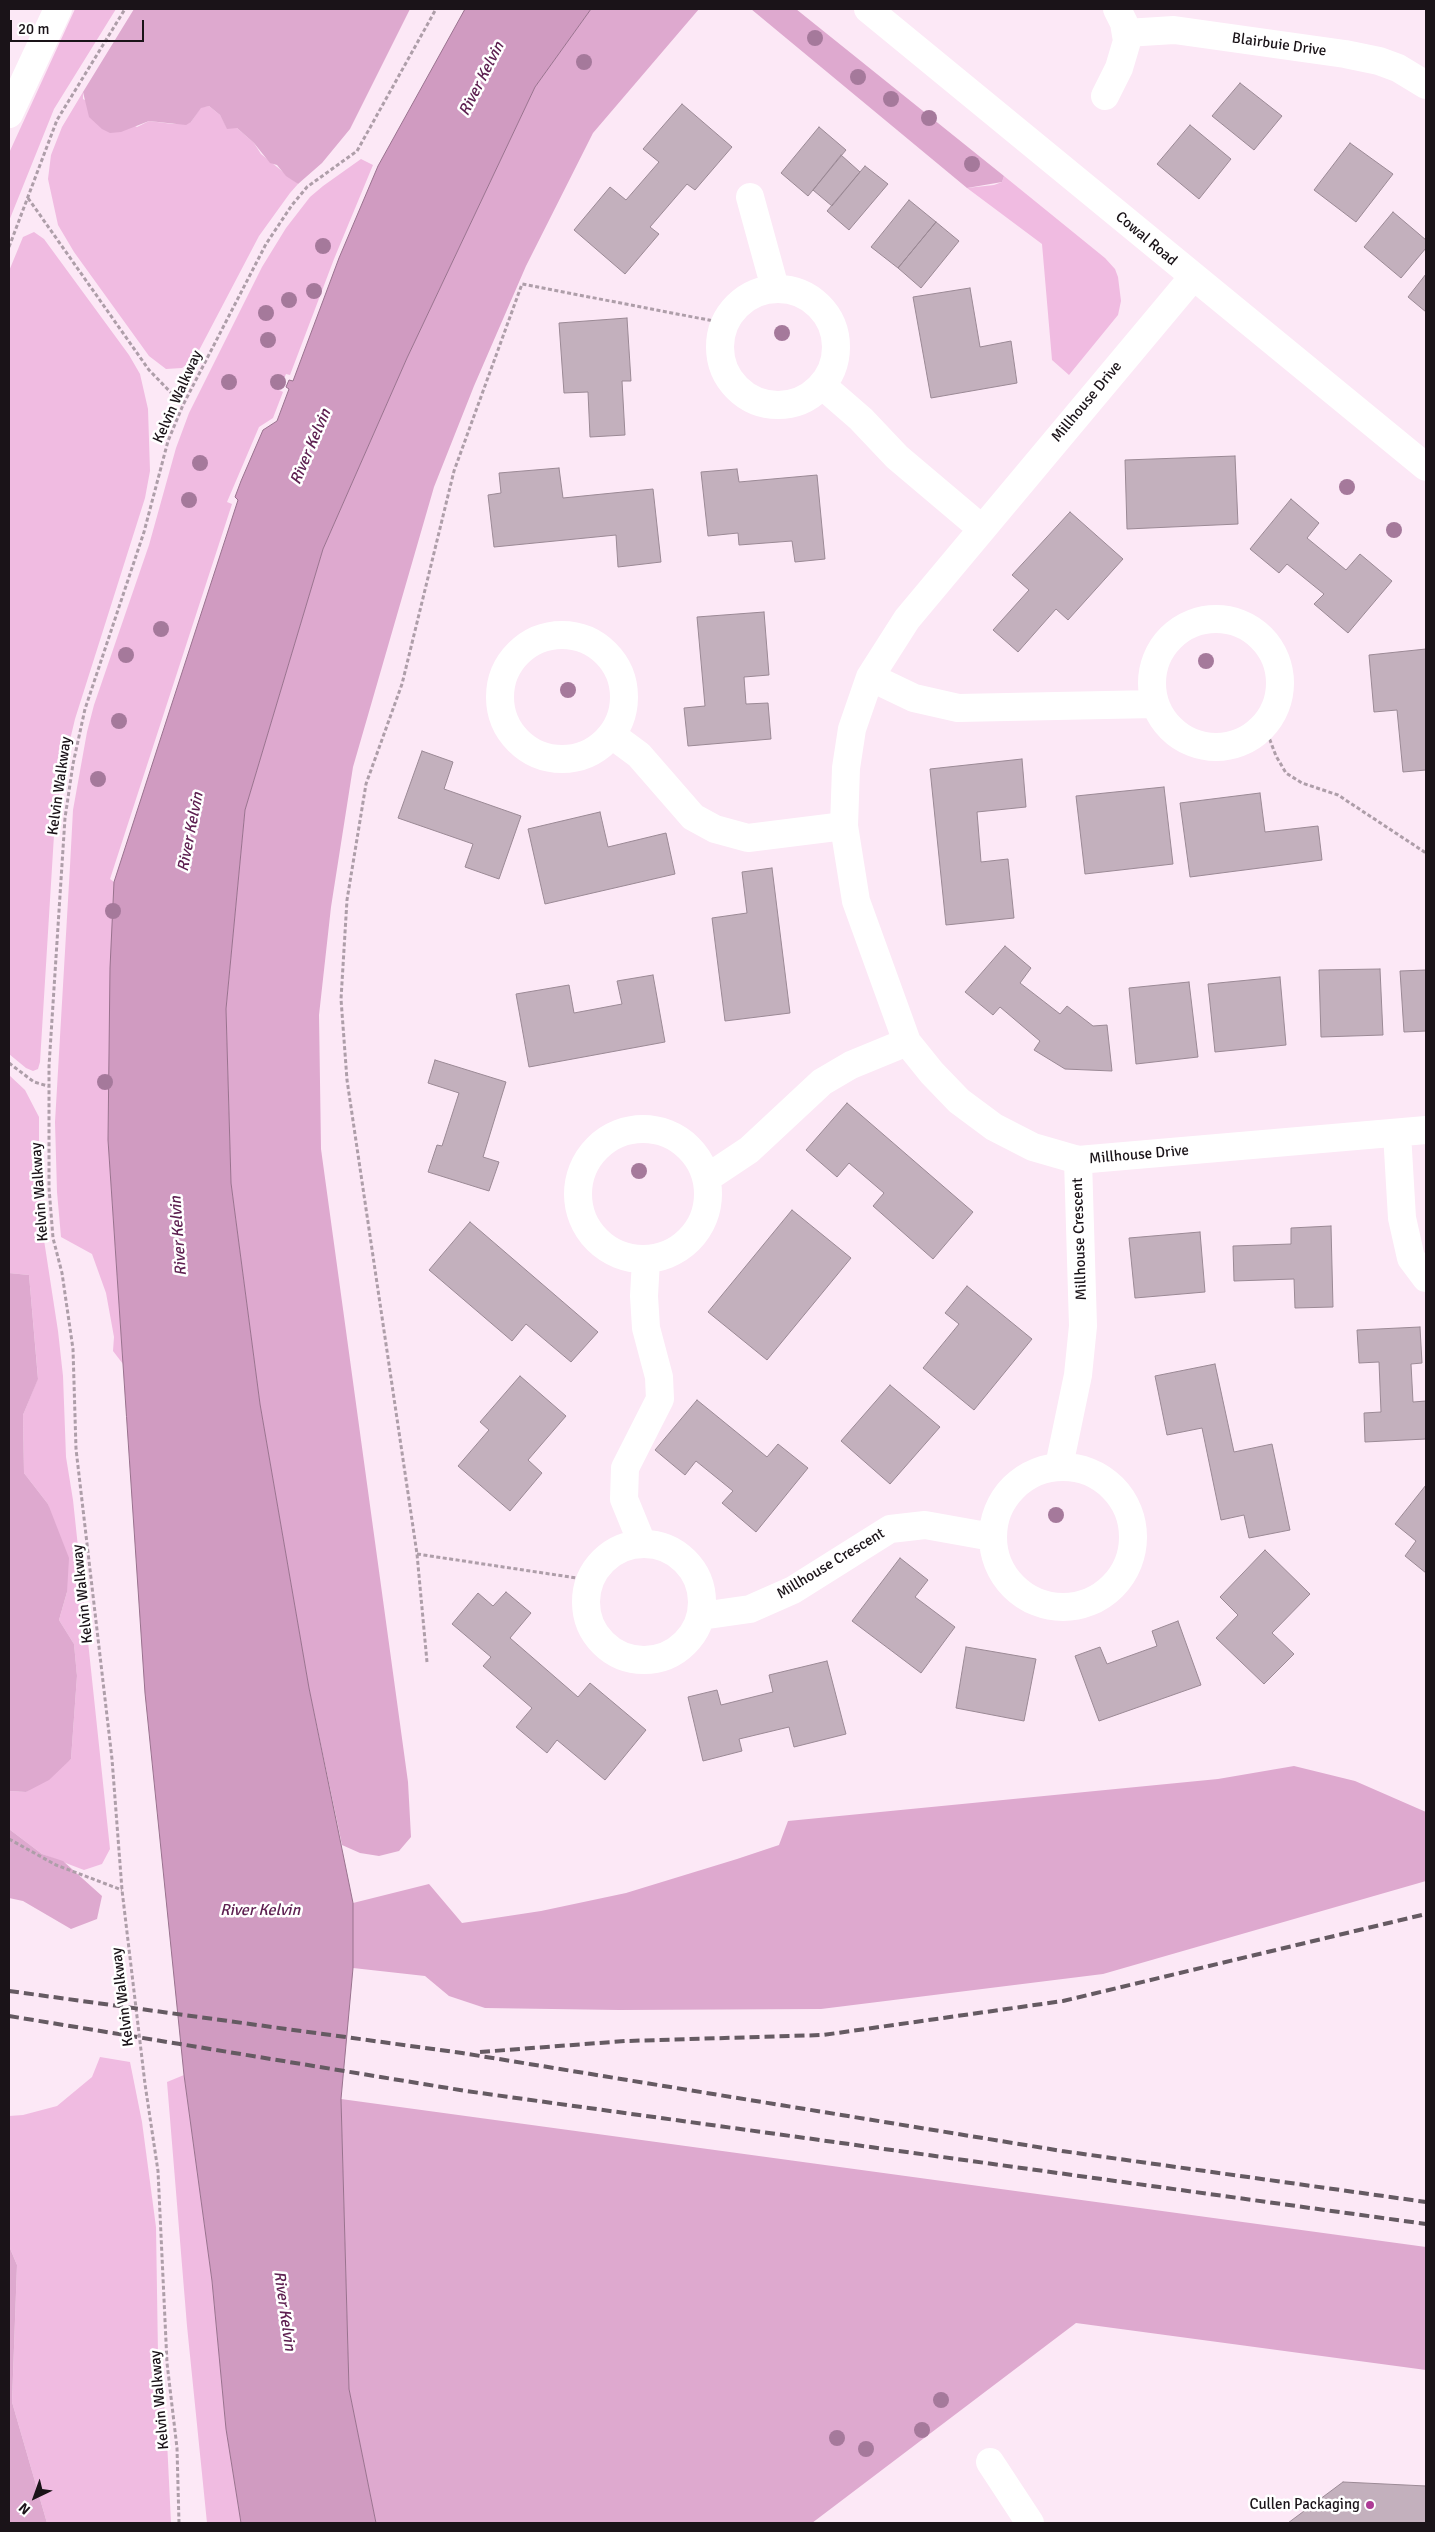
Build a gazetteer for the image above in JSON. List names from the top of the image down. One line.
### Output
{"streets":{"street":["Blairbuie Drive","Cowal Road","Millhouse Drive","Millhouse Crescent"],"path":["Kelvin Walkway"]},"crossings":[["Cowal Road","Millhouse Drive"],["Millhouse Drive","Millhouse Crescent"]],"water":["River Kelvin"],"places":["Cullen Packaging"],"scale_bar":"20 m","north":"bottom left"}
